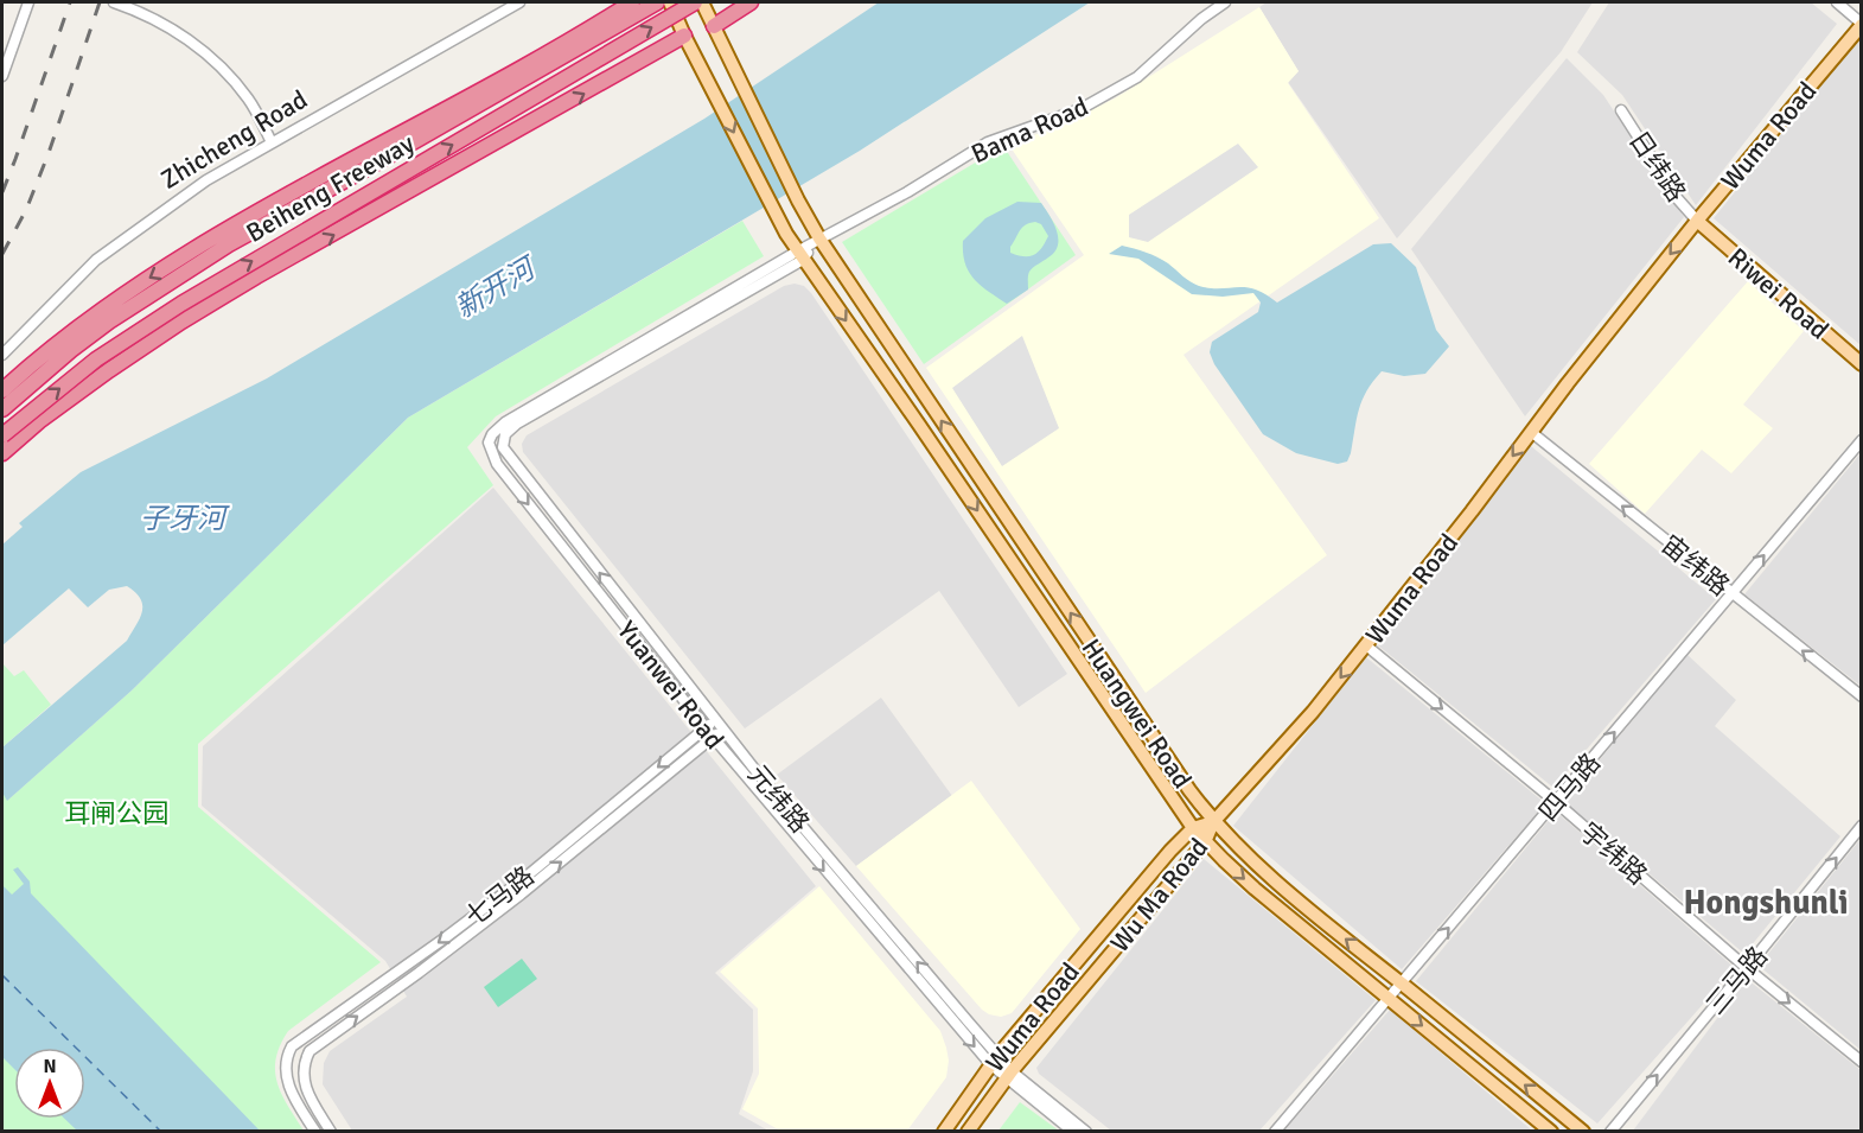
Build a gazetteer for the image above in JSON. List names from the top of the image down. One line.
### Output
{"streets":{"highway":["Beiheng Freeway"],"main road":["Wuma Road","Riwei Road","Huangwei Road","Wu Ma Road"],"street":["Bama Road","Zhicheng Road","日纬路","宙纬路","Yuanwei Road","四马路","元纬路","宇纬路","七马路","三马路"]},"crossings":[["Bama Road","Yuanwei Road"],["Bama Road","Huangwei Road"],["Bama Road","元纬路"],["Wuma Road","日纬路"],["Wuma Road","Riwei Road"],["Wuma Road","宙纬路"],["Wuma Road","Yuanwei Road"],["Wuma Road","Huangwei Road"],["Wuma Road","元纬路"],["Wuma Road","宇纬路"],["Wuma Road","Wu Ma Road"],["日纬路","Riwei Road"],["宙纬路","四马路"],["Yuanwei Road","元纬路"],["Yuanwei Road","Wu Ma Road"],["Yuanwei Road","七马路"],["Huangwei Road","四马路"],["Huangwei Road","Wu Ma Road"],["四马路","宇纬路"],["元纬路","七马路"],["宇纬路","三马路"]],"one_way":["Wuma Road","宙纬路","Yuanwei Road","四马路","元纬路","宇纬路","三马路"],"districts":["Hongshunli"],"water":["新开河","子牙河"],"parks":["耳闸公园"],"north":"top"}
